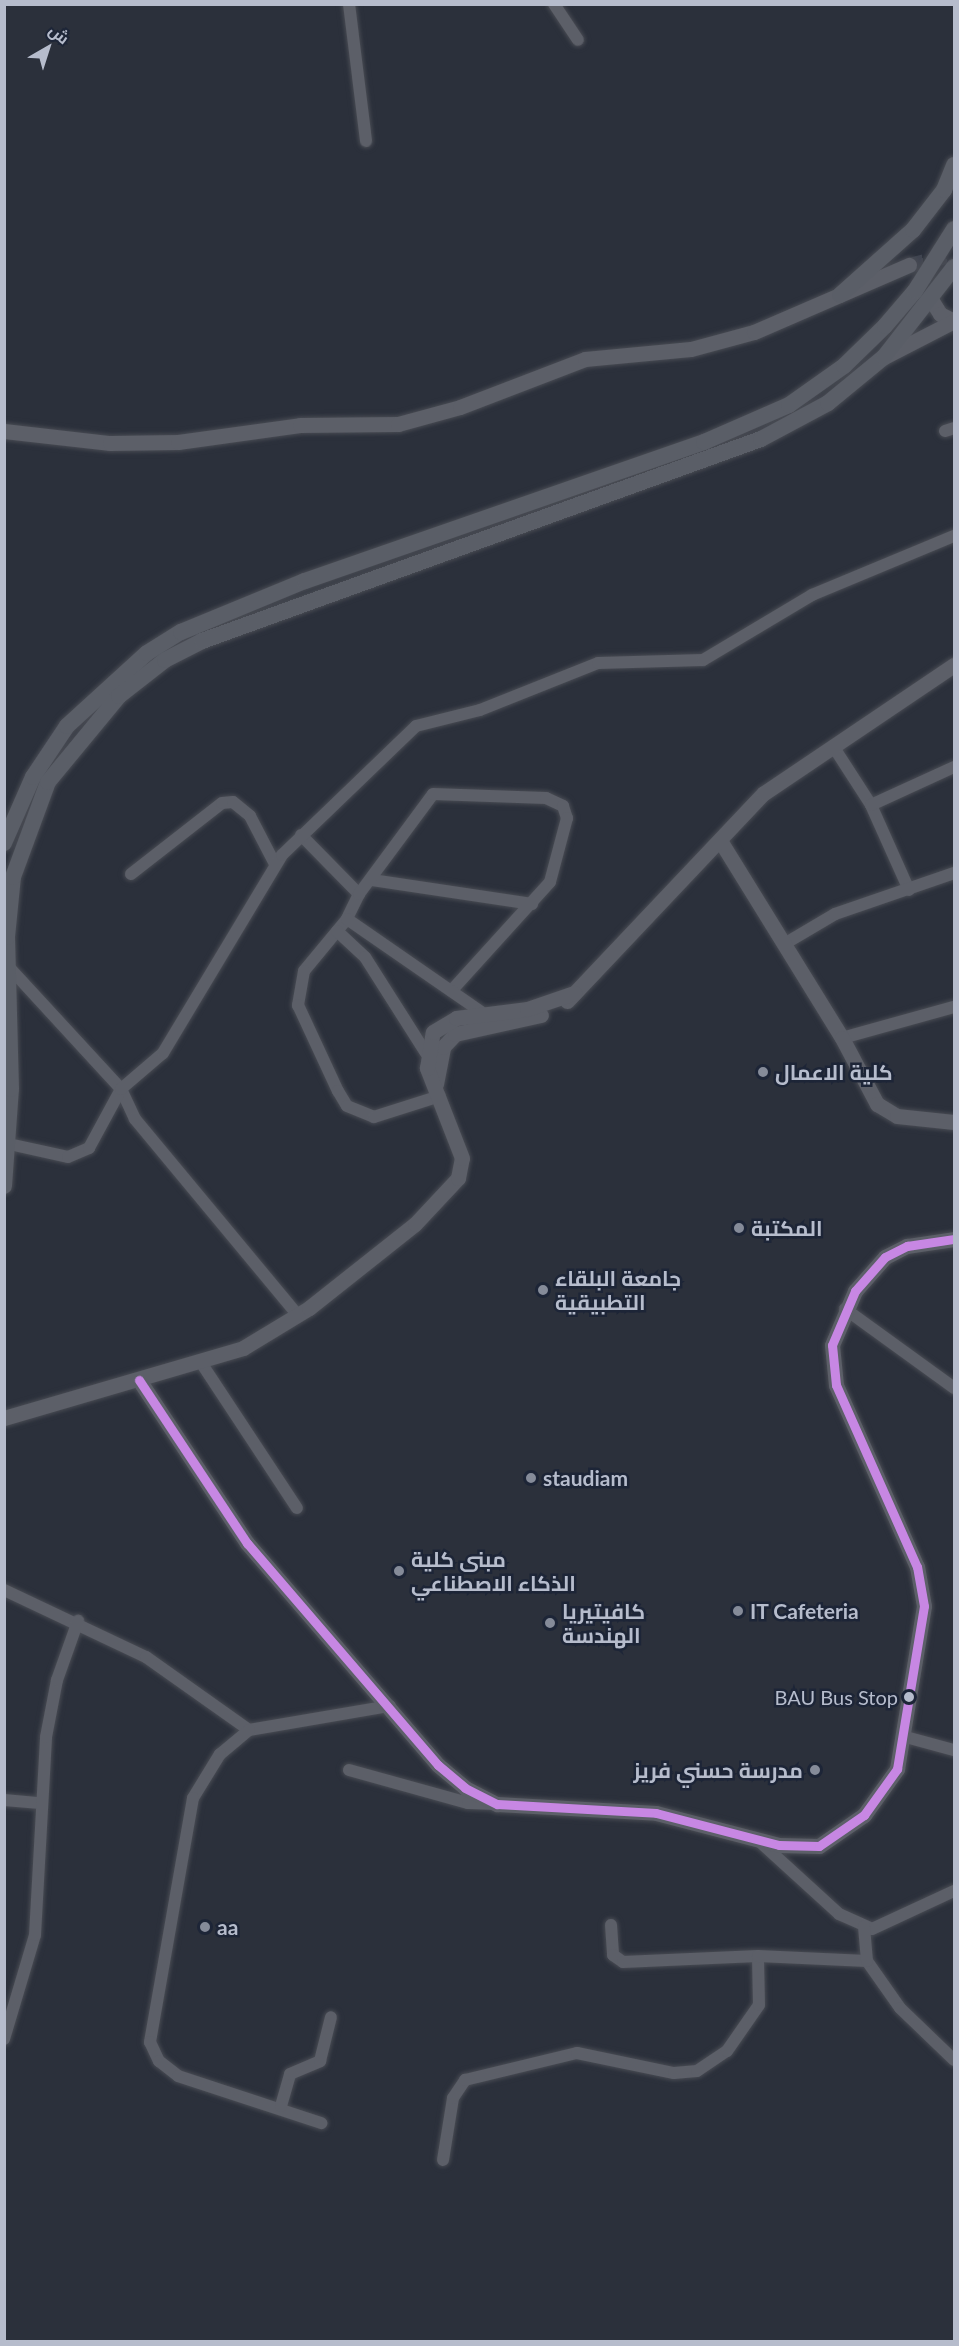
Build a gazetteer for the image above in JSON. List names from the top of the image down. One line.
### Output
{"places":["كلية الاعمال","المكتبة","جامعة البلقاء التطبيقية","staudiam","مبنى كلية الذكاء الاصطناعي","IT Cafeteria","كافيتيريا الهندسة","BAU Bus Stop","مدرسة حسني فريز","aa"],"north":"top right"}
